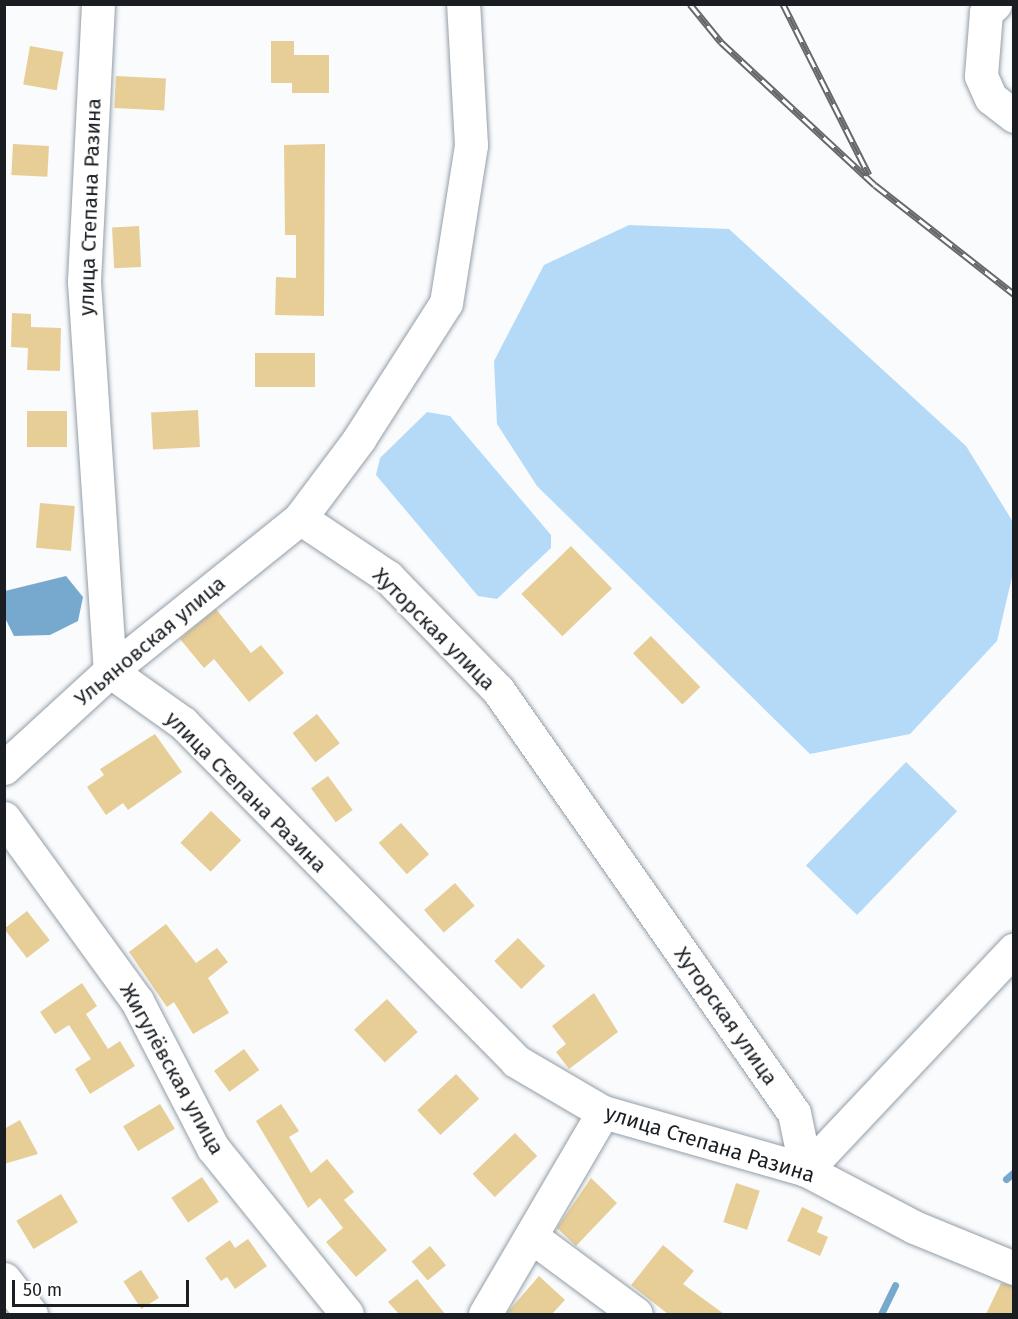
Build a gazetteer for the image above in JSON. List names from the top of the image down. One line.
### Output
{"streets":{"street":["улица Степана Разина","Хуторская улица","Ульяновская улица","Жигулёвская улица"]},"crossings":[["улица Степана Разина","Хуторская улица"],["улица Степана Разина","Ульяновская улица"],["Хуторская улица","Ульяновская улица"]],"scale_bar":"50 m"}
